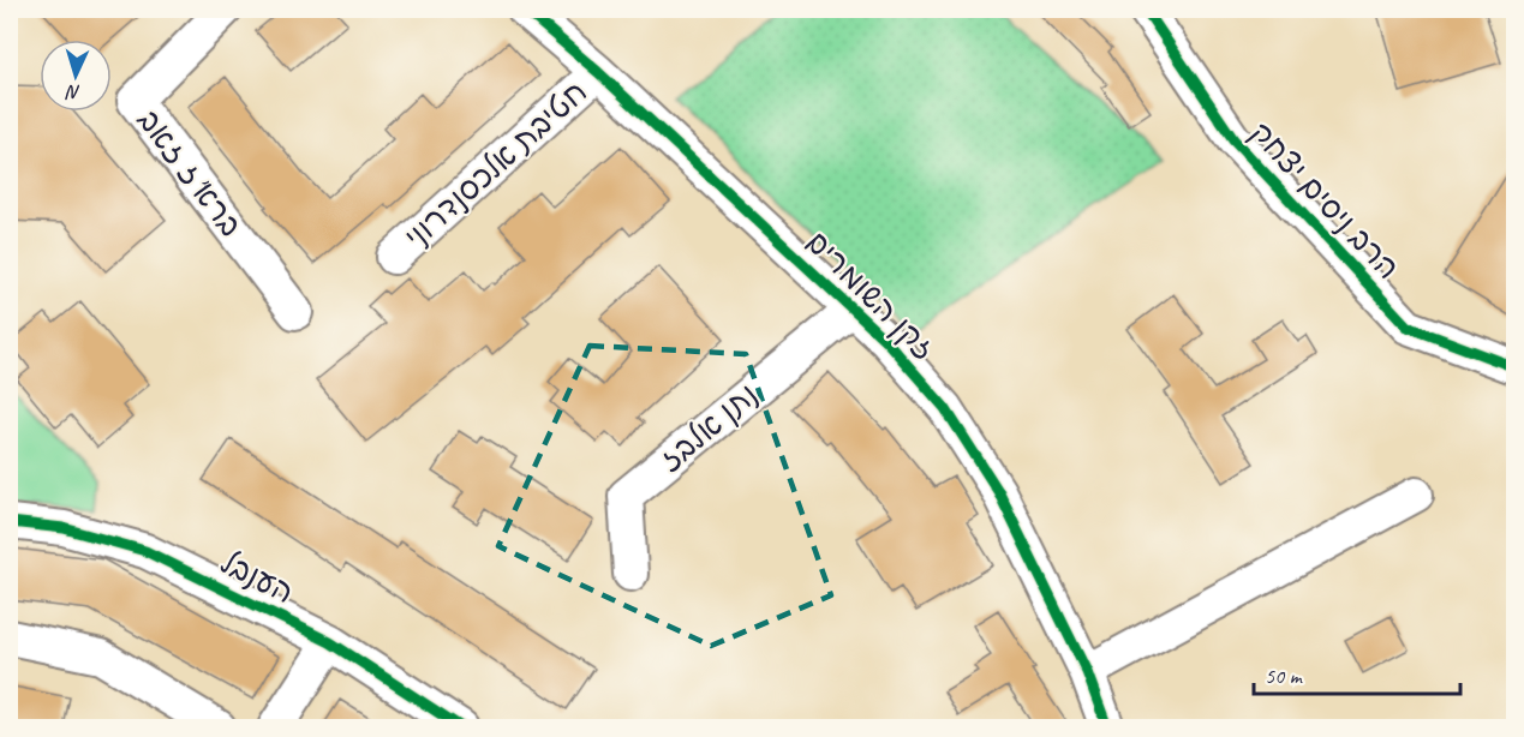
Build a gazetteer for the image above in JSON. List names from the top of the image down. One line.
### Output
{"streets":{"street":["חטיבת אלכסנדרוני","ברא\"ז זאב","הרב ניסים יצחק","זקן השומרים","נתן אלבז","הענבל"]},"crossings":[["חטיבת אלכסנדרוני","זקן השומרים"],["זקן השומרים","נתן אלבז"]],"scale_bar":"50 m","north":"bottom"}
